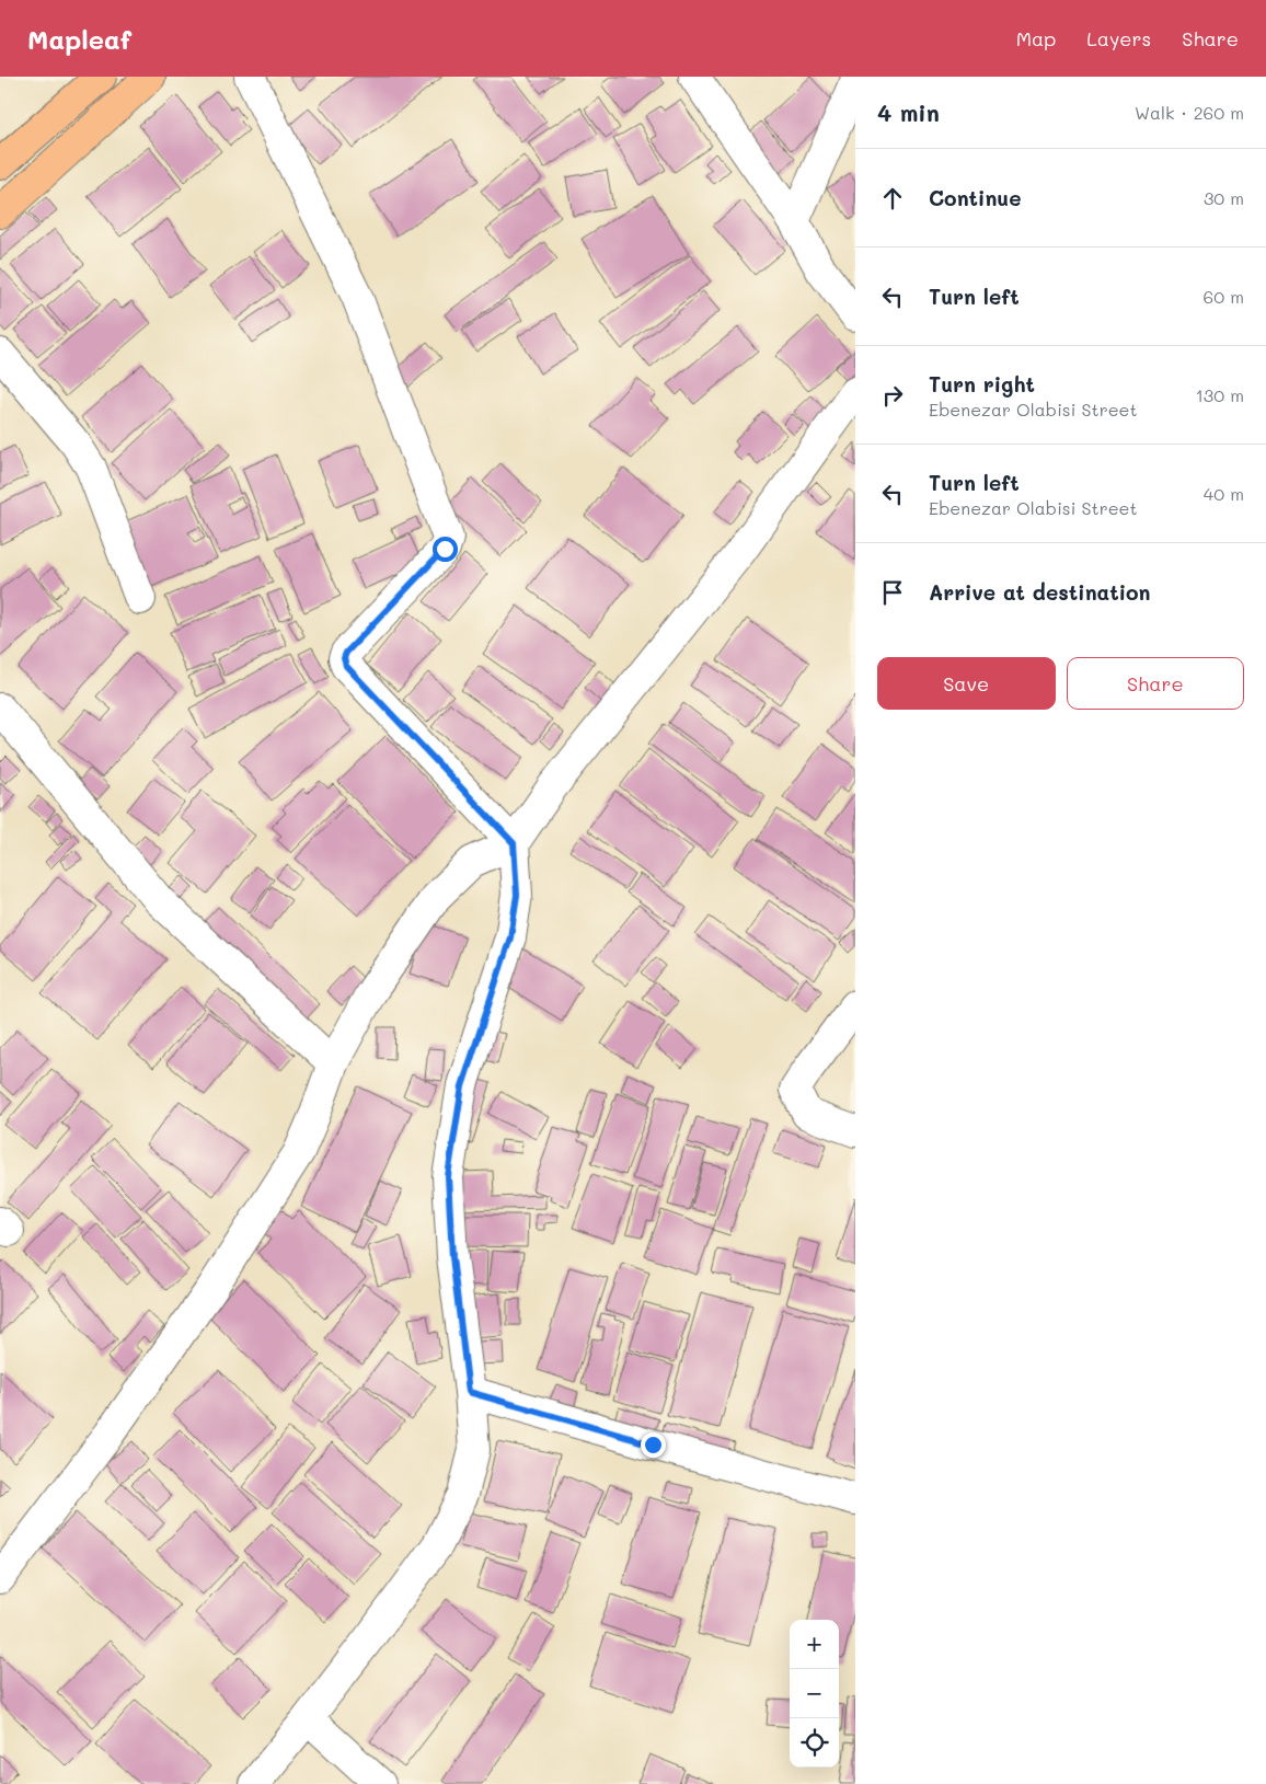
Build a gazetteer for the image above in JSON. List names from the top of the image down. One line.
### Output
{"page":{"header":"Mapleaf","nav":["Map","Layers","Share"],"heading":["4 min","Walk · 260 m"],"list":[["Continue","30 m"],["Turn left","60 m"],["Turn right","Ebenezar Olabisi Street","130 m"],["Turn left","Ebenezar Olabisi Street","40 m"],"Arrive at destination"],"buttons":["Save","Share"],"map_buttons":["+","−"]}}
